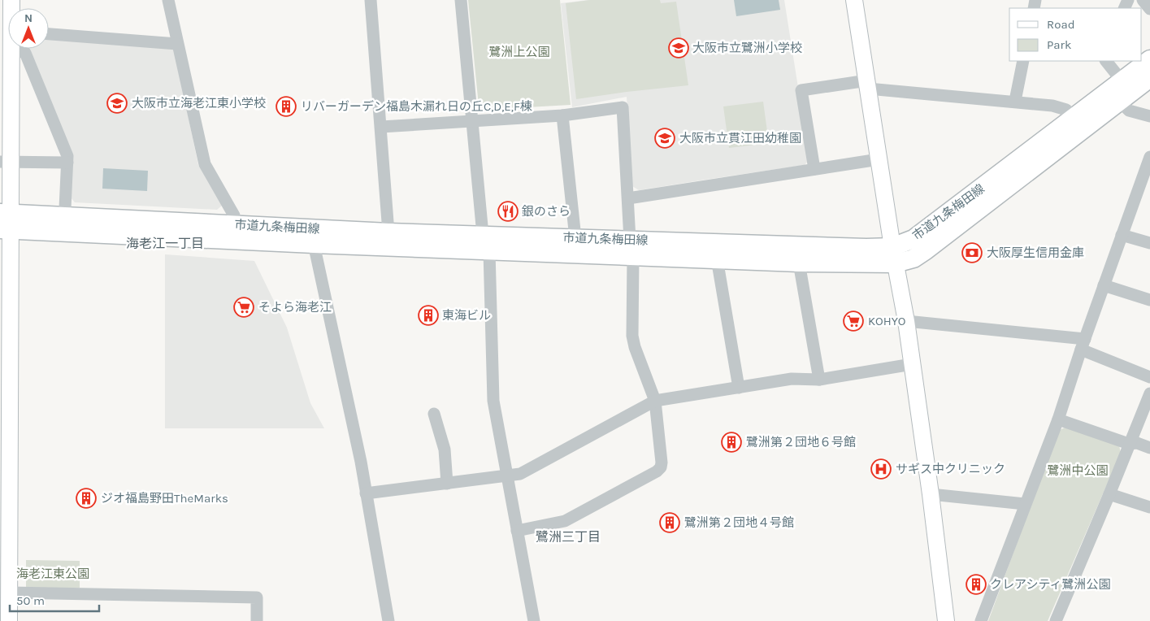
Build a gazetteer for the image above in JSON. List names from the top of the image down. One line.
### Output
{"streets":{"main road":["市道九条梅田線"]},"districts":["海老江一丁目","鷺洲三丁目"],"parks":["鷺洲上公園","鷺洲中公園","海老江東公園"],"places":{"school or university":["大阪市立鷺洲小学校","大阪市立海老江東小学校","大阪市立貫江田幼稚園"],"building":["リバーガーデン福島木漏れ日の丘C,D,E,F棟","東海ビル","鷺洲第２団地６号館","ジオ福島野田TheMarks","鷺洲第２団地４号館","クレアシティ鷺洲公園"],"restaurant":["銀のさら"],"bank":["大阪厚生信用金庫"],"supermarket":["そよら海老江","KOHYO"],"hospital":["サギス中クリニック"]},"legend":["Road","Park"],"scale_bar":"50 m","north":"top"}
